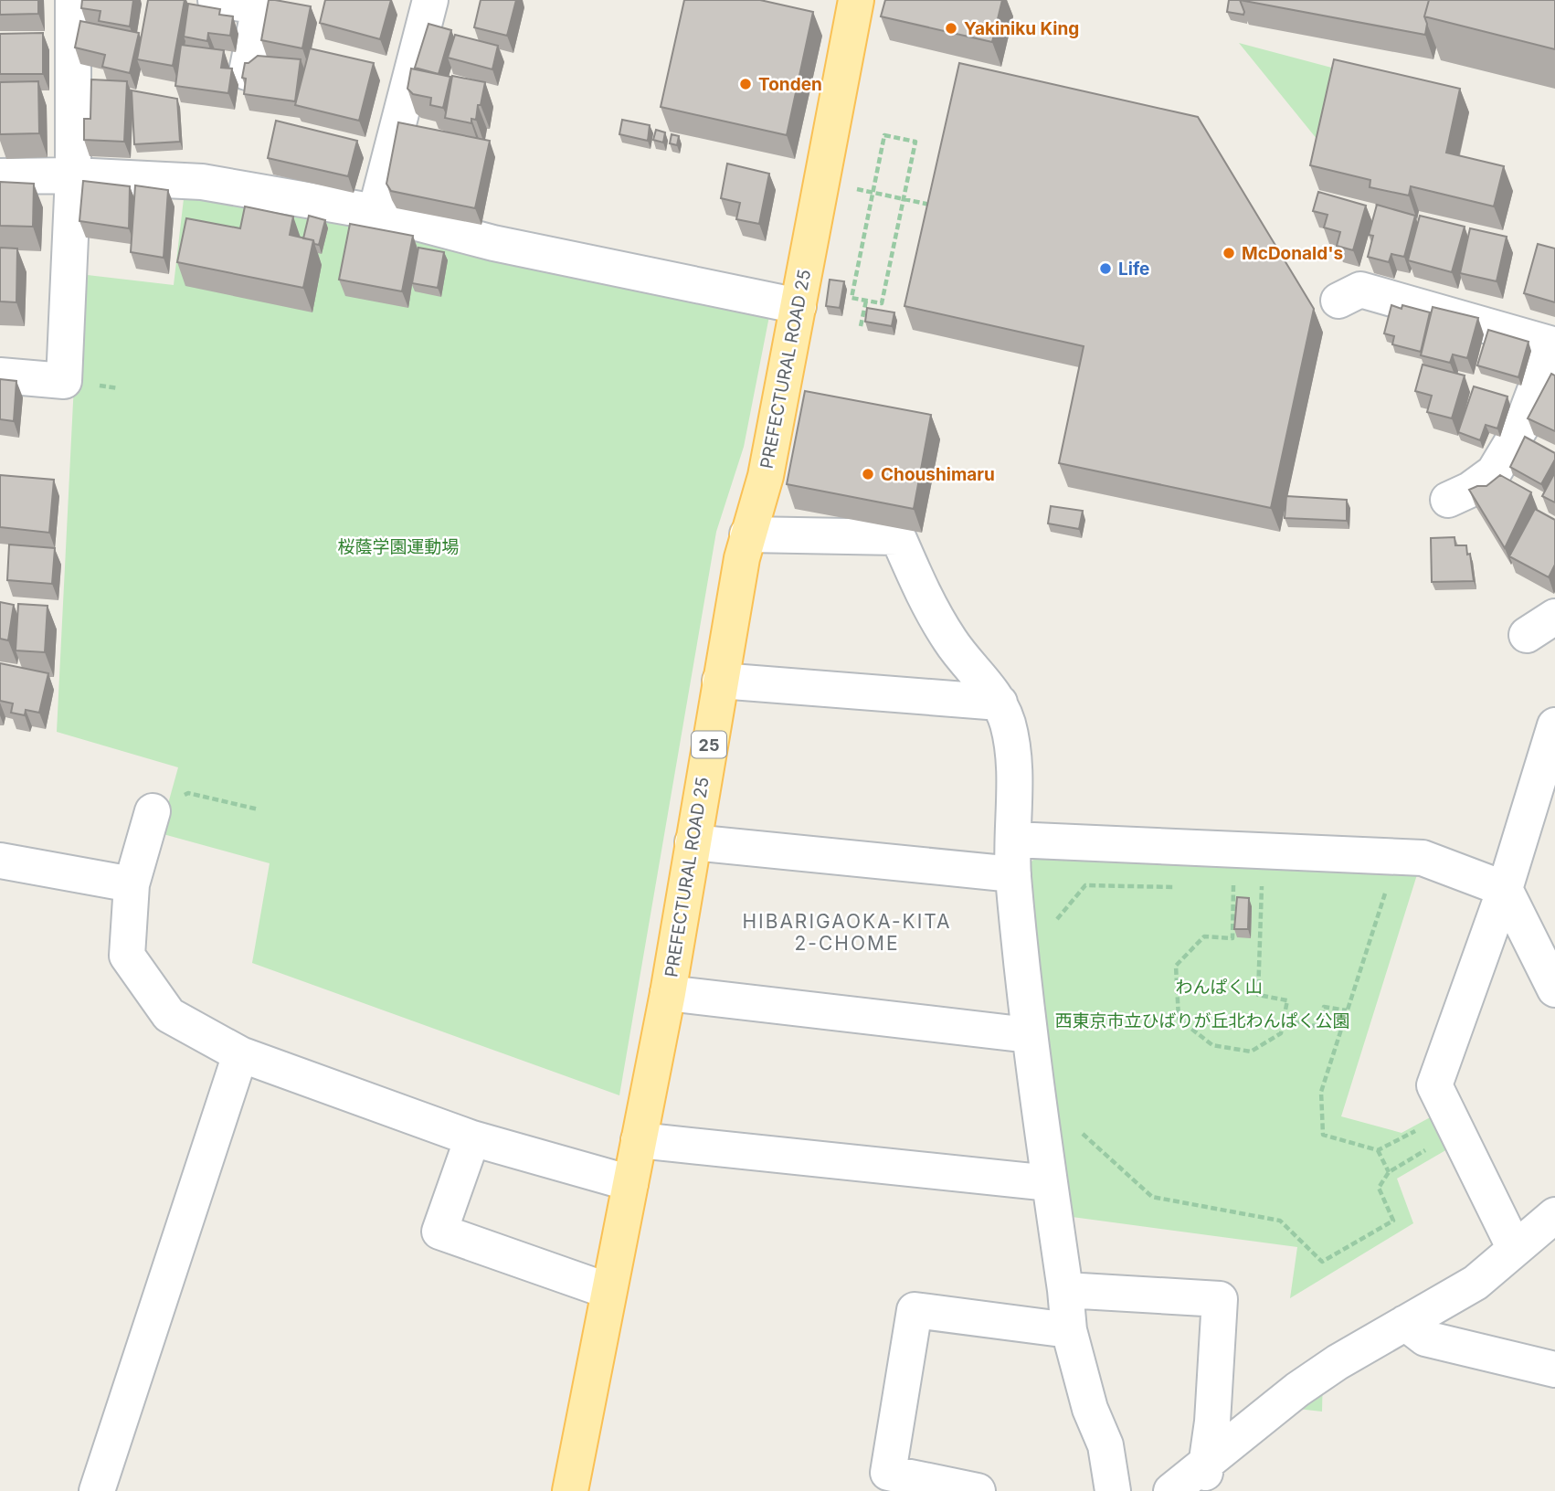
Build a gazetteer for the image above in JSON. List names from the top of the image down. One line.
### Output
{"streets":{"main road":["PREFECTURAL ROAD 25","25"]},"districts":["HIBARIGAOKA-KITA 2-CHOME"],"parks":["桜蔭学園運動場","わんぱく山","西東京市立ひばりが丘北わんぱく公園"],"places":["Yakiniku King","Tonden","McDonald's","Life","Choushimaru"]}
